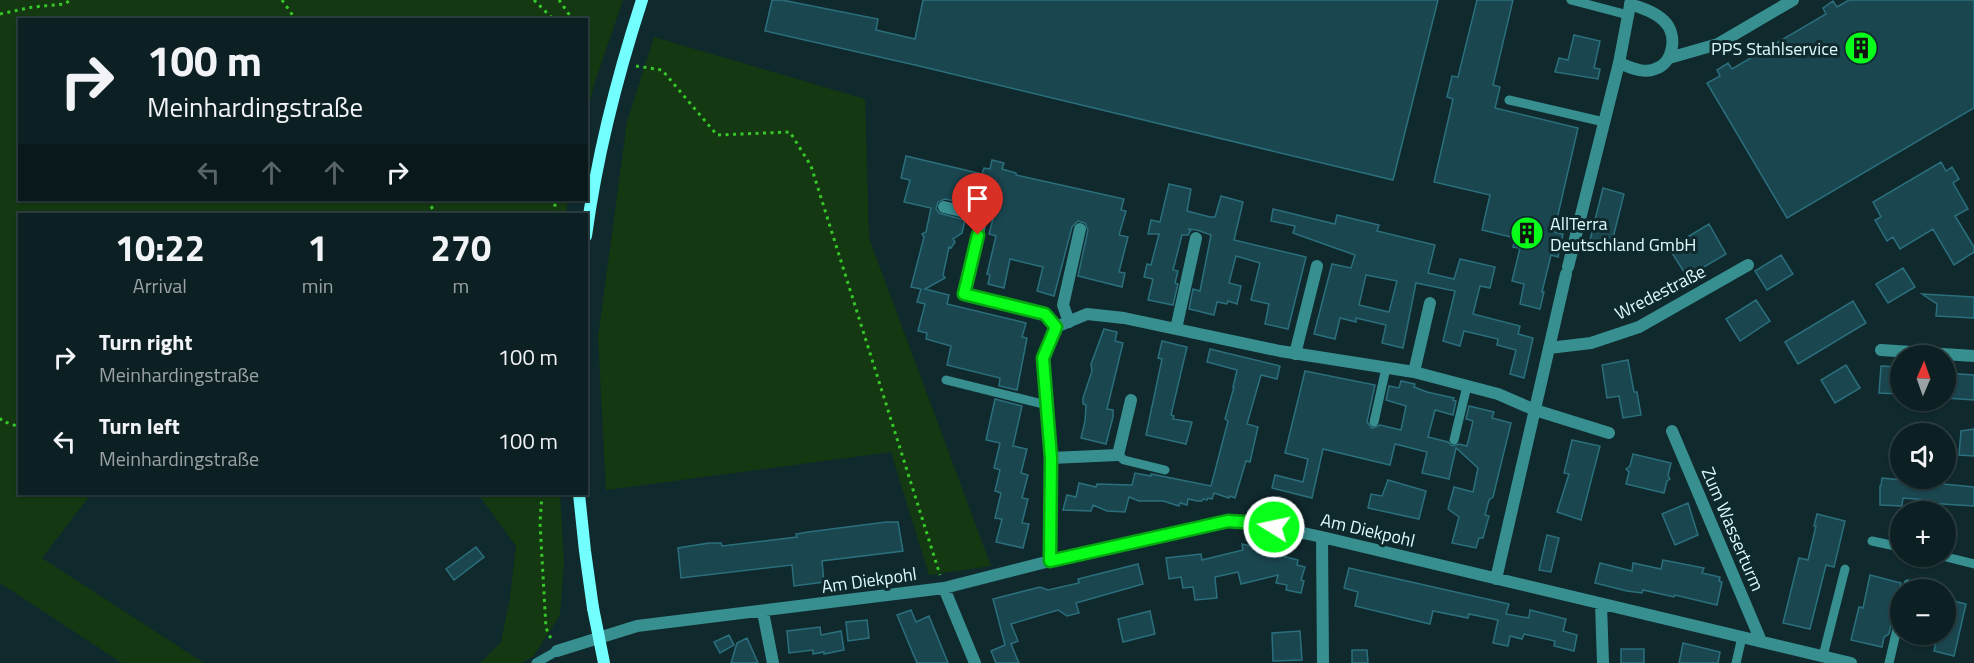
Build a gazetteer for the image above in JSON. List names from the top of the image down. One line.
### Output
{"streets":{"street":["Wredestraße","Zum Wasserturm","Am Diekpohl"]},"crossings":[["Zum Wasserturm","Am Diekpohl"]],"places":{"building":["PPS Stahlservice","AllTerra Deutschland GmbH"]},"north":"top","page":{"turn":["100 m","Meinhardingstraße"],"eta":["10:22","Arrival","1","min","270","m"],"list":[{"name":"Turn right","note":"Meinhardingstraße","value":"100 m"},{"name":"Turn left","note":"Meinhardingstraße","value":"100 m"}],"map_buttons":["+","−"]}}
